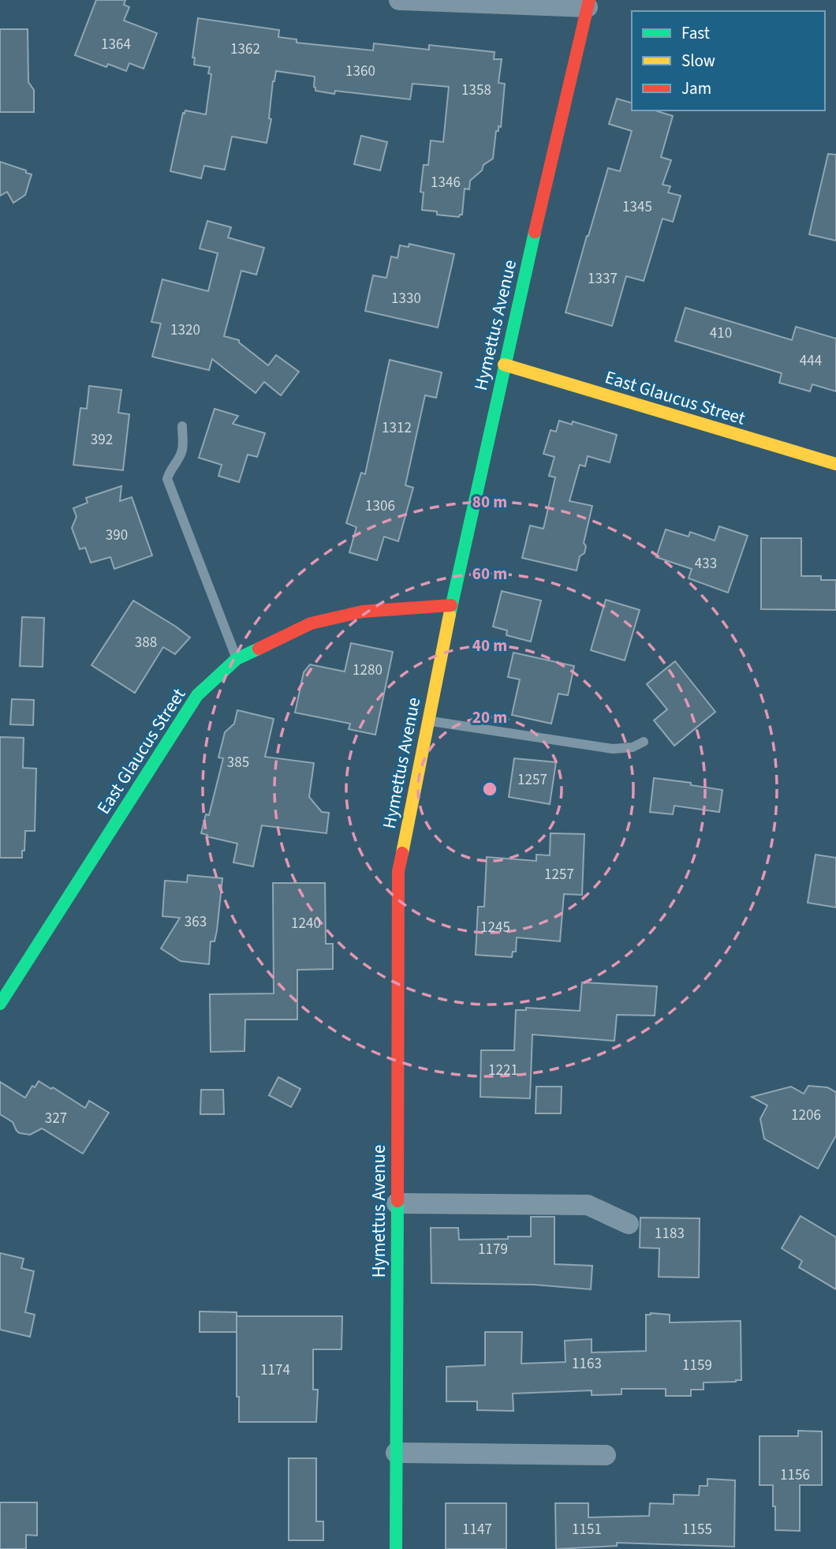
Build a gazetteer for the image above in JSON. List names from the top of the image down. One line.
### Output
{"streets":{"street":["Hymettus Avenue","East Glaucus Street"]},"crossings":[["Hymettus Avenue","East Glaucus Street"]],"house_numbers":["1364","1362","1360","1358","1346","1345","1337","1330","1320","410","444","1312","392","1306","390","433","388","1280","385","1257","1257","363","1240","1245","1221","1206","327","1183","1179","1163","1159","1174","1156","1147","1151","1155"],"legend":["Fast","Slow","Jam"],"rings":["80 m","60 m","40 m","20 m"]}
